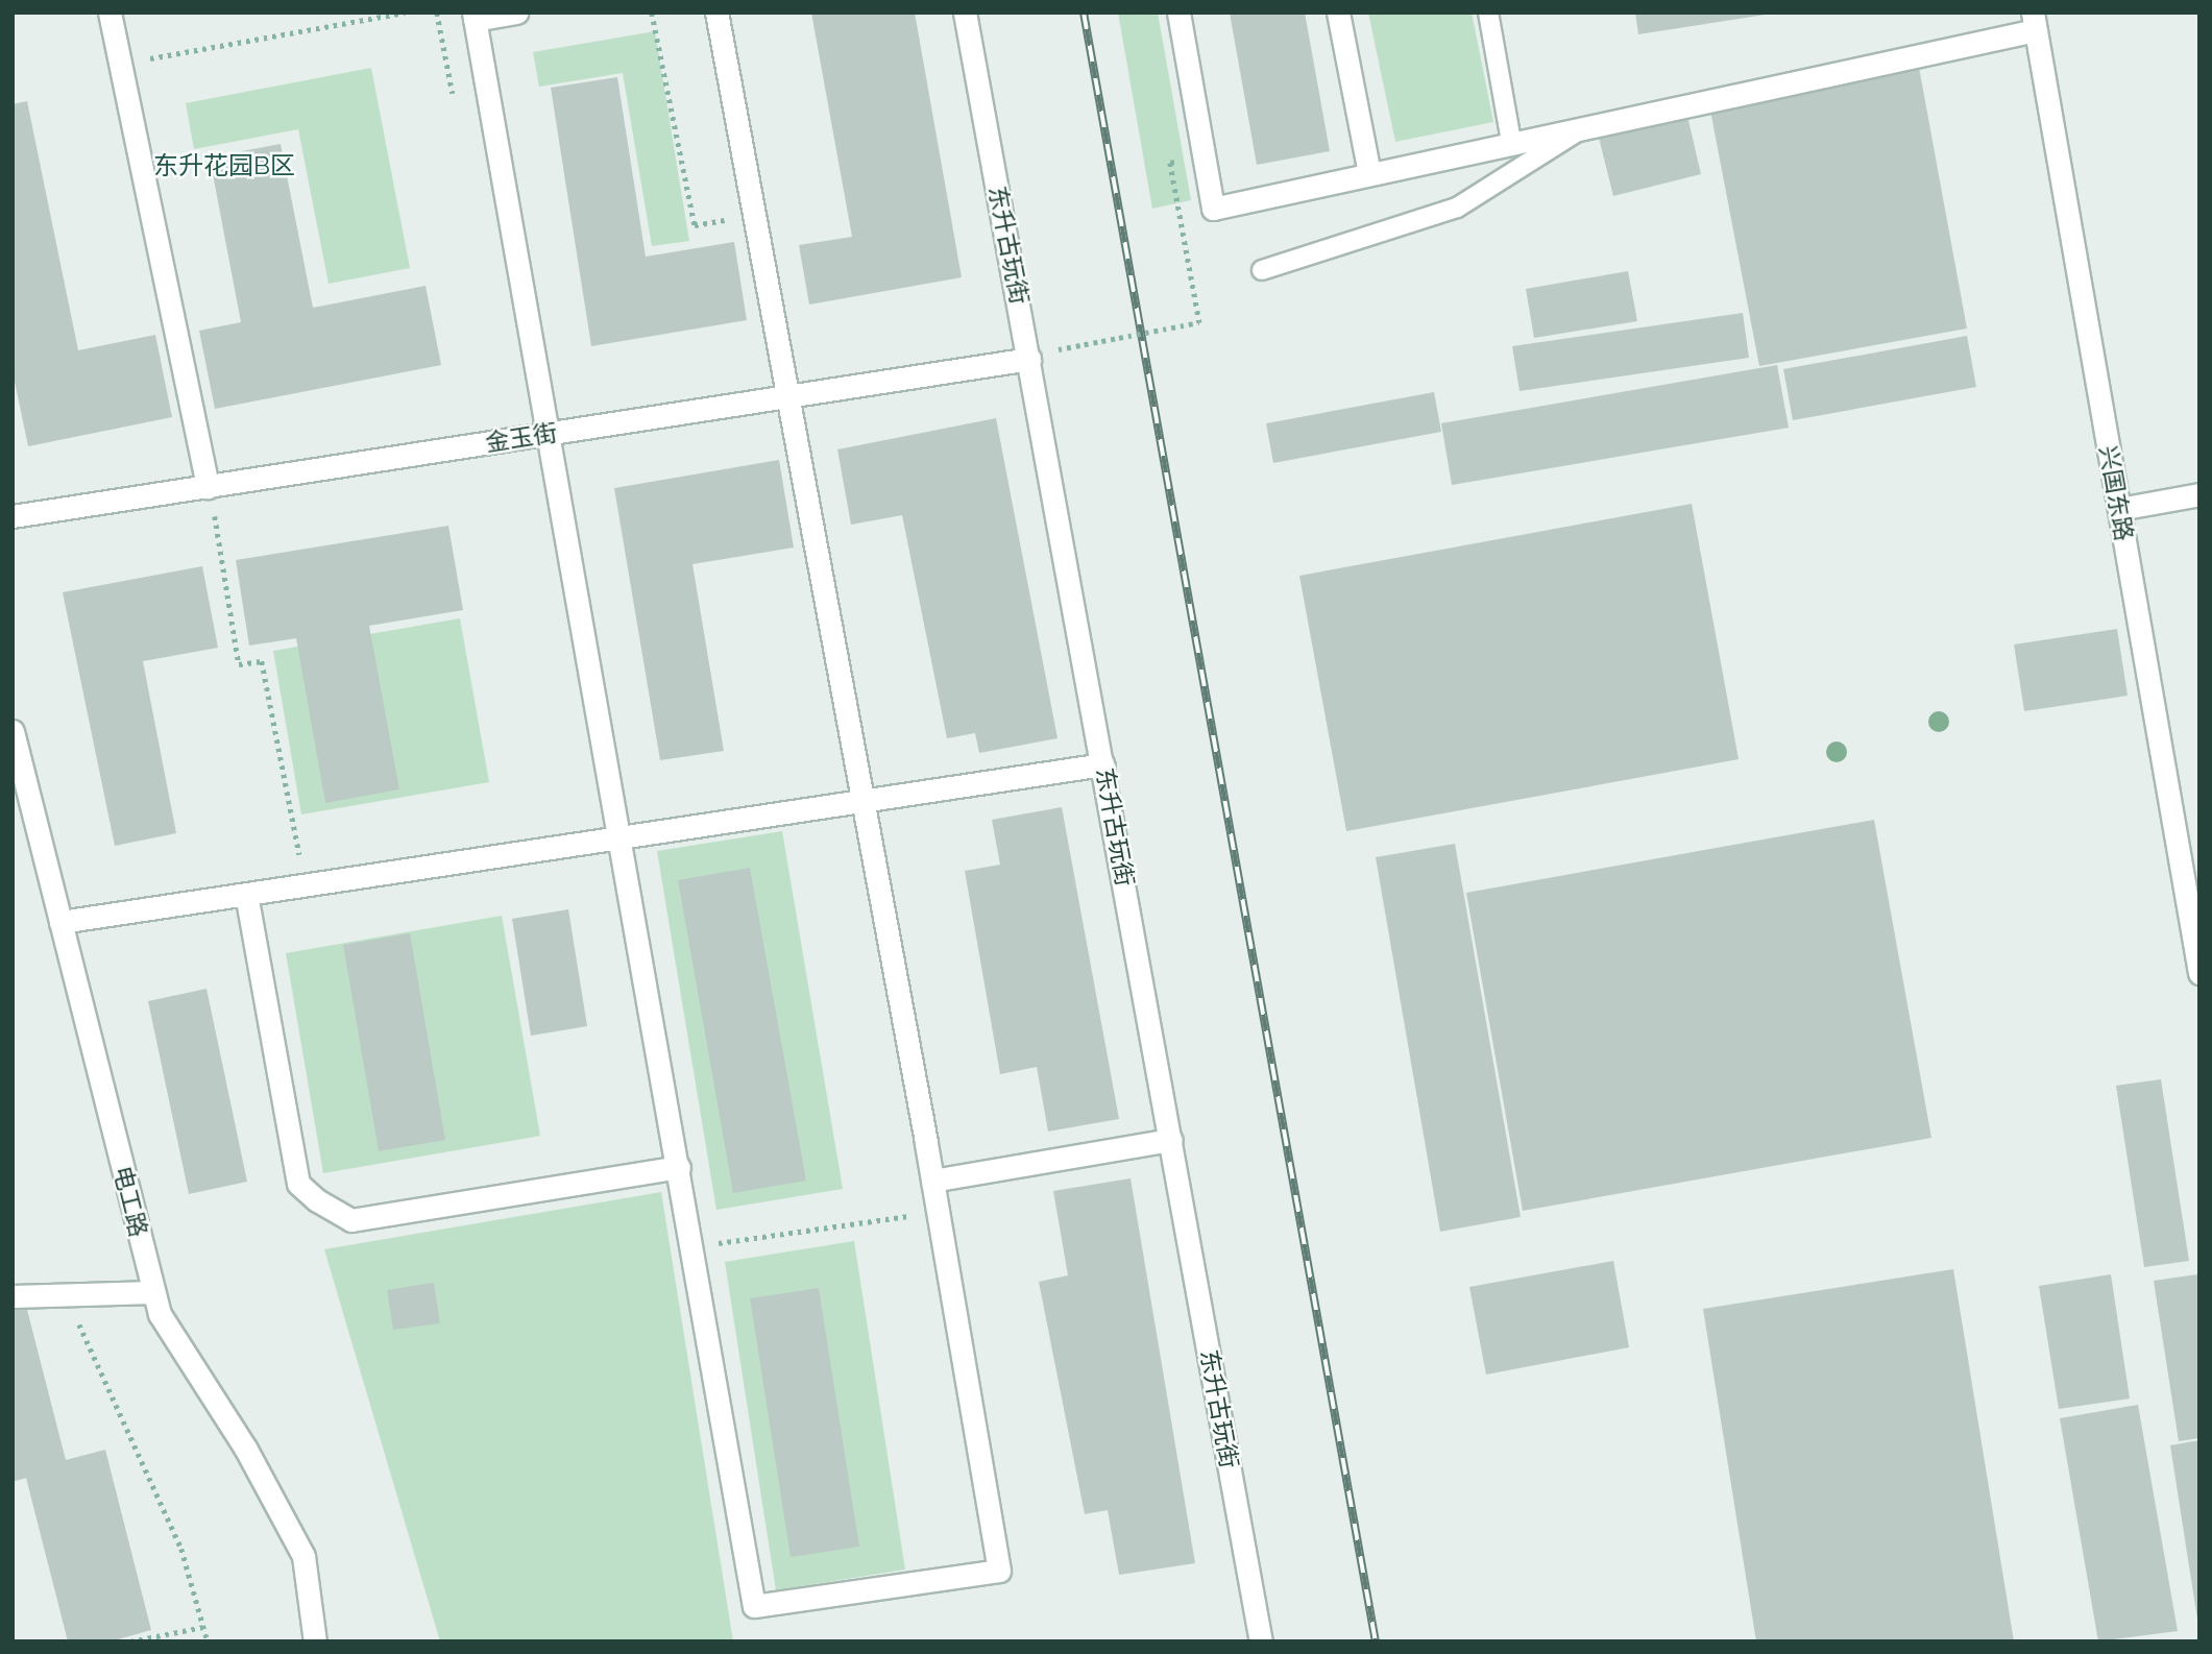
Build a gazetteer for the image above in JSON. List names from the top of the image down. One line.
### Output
{"streets":{"street":["东升古玩街","金玉街","兴国东路","电工路"]},"crossings":[["东升古玩街","金玉街"]],"districts":["东升花园B区"]}
